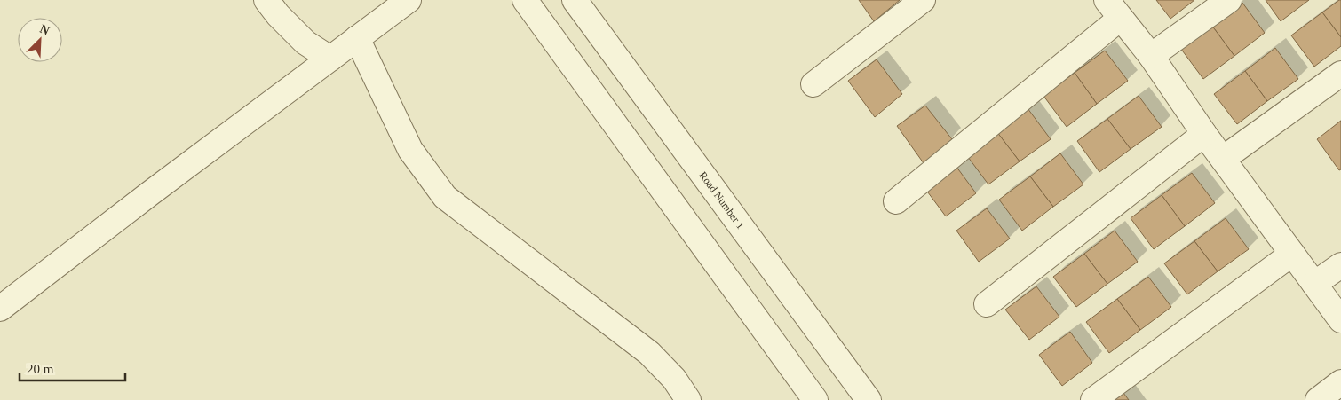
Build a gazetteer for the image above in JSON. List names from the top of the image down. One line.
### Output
{"streets":{"street":["Road Number 1"]},"scale_bar":"20 m","north":"top right"}
